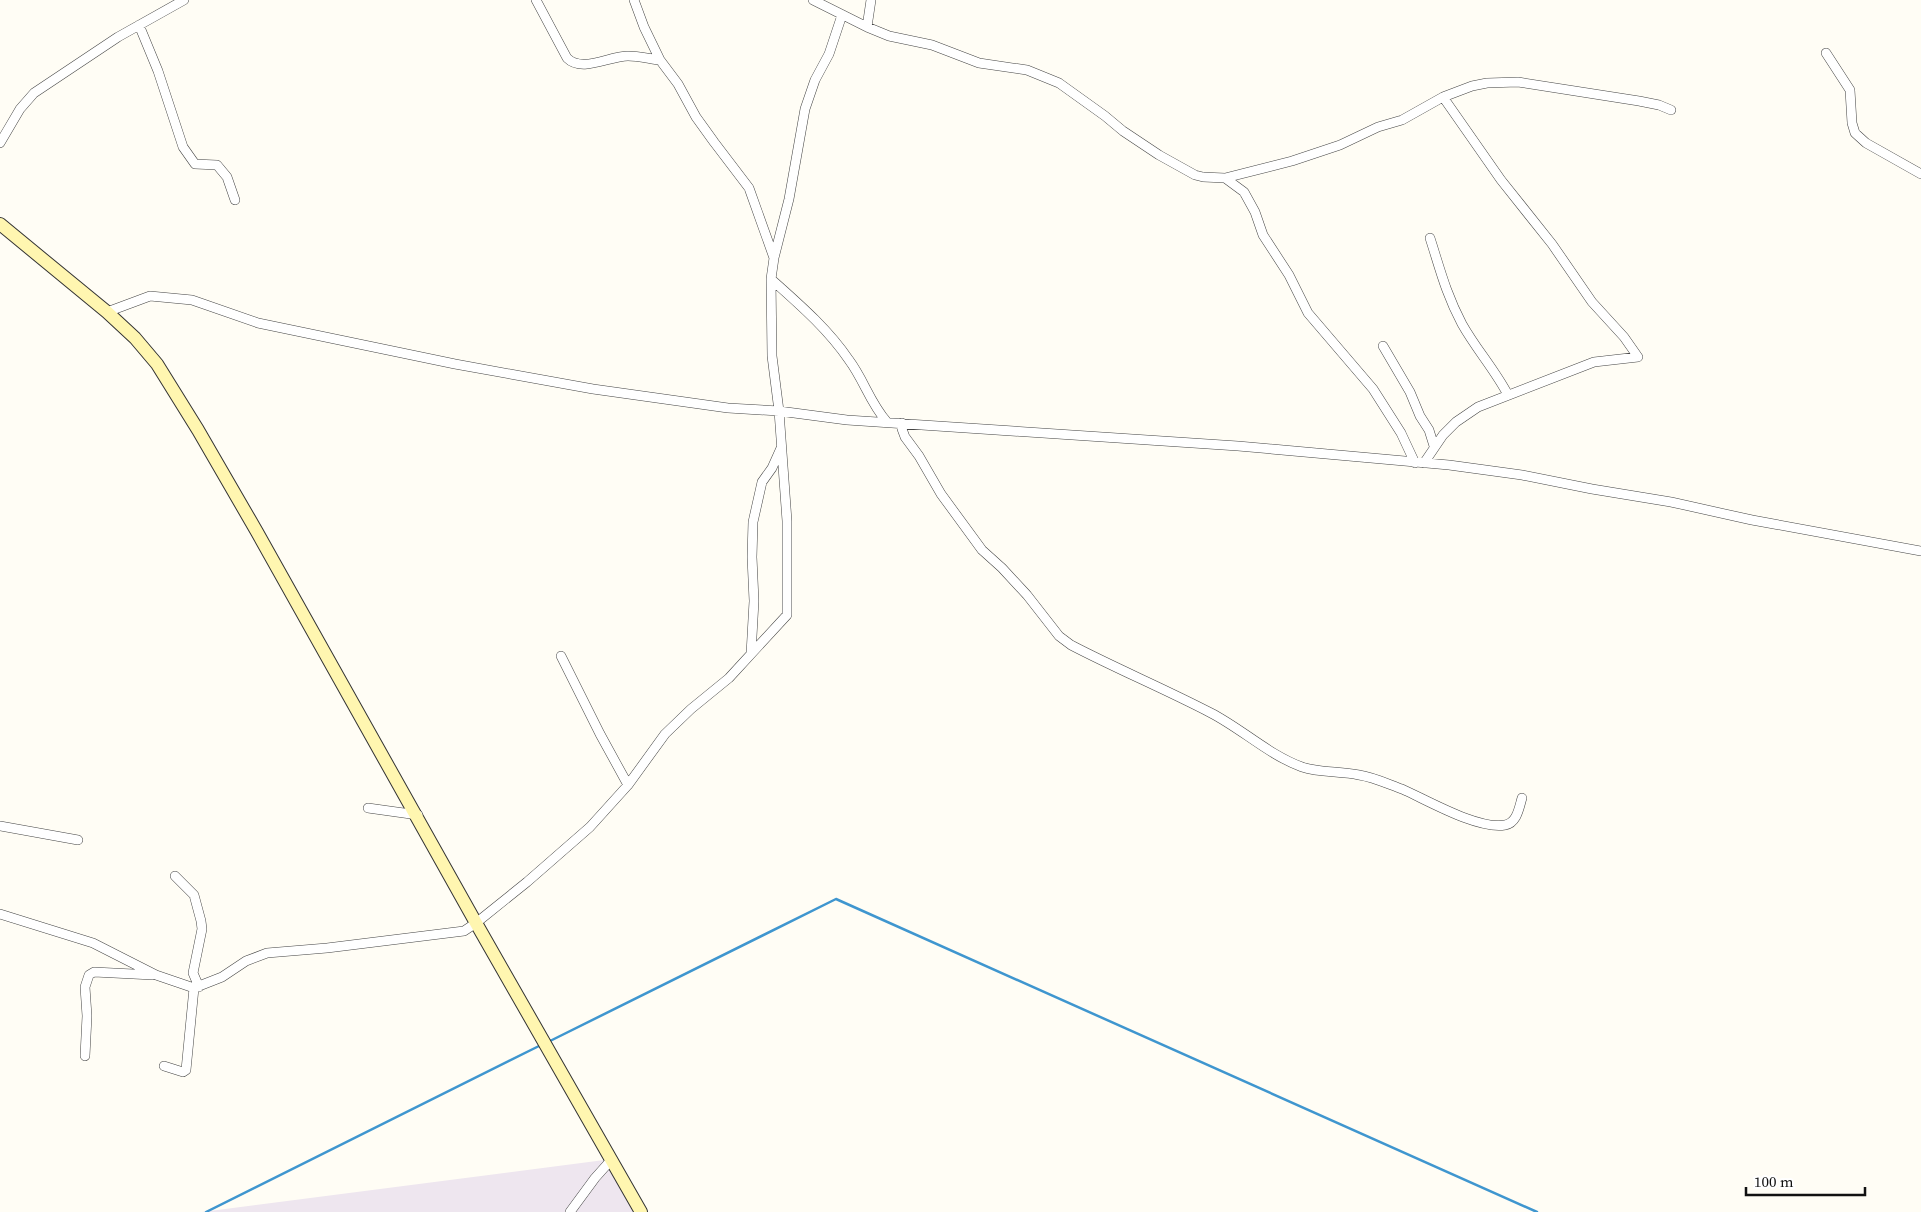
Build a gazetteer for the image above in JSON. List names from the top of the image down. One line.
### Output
{"scale_bar":"100 m"}
